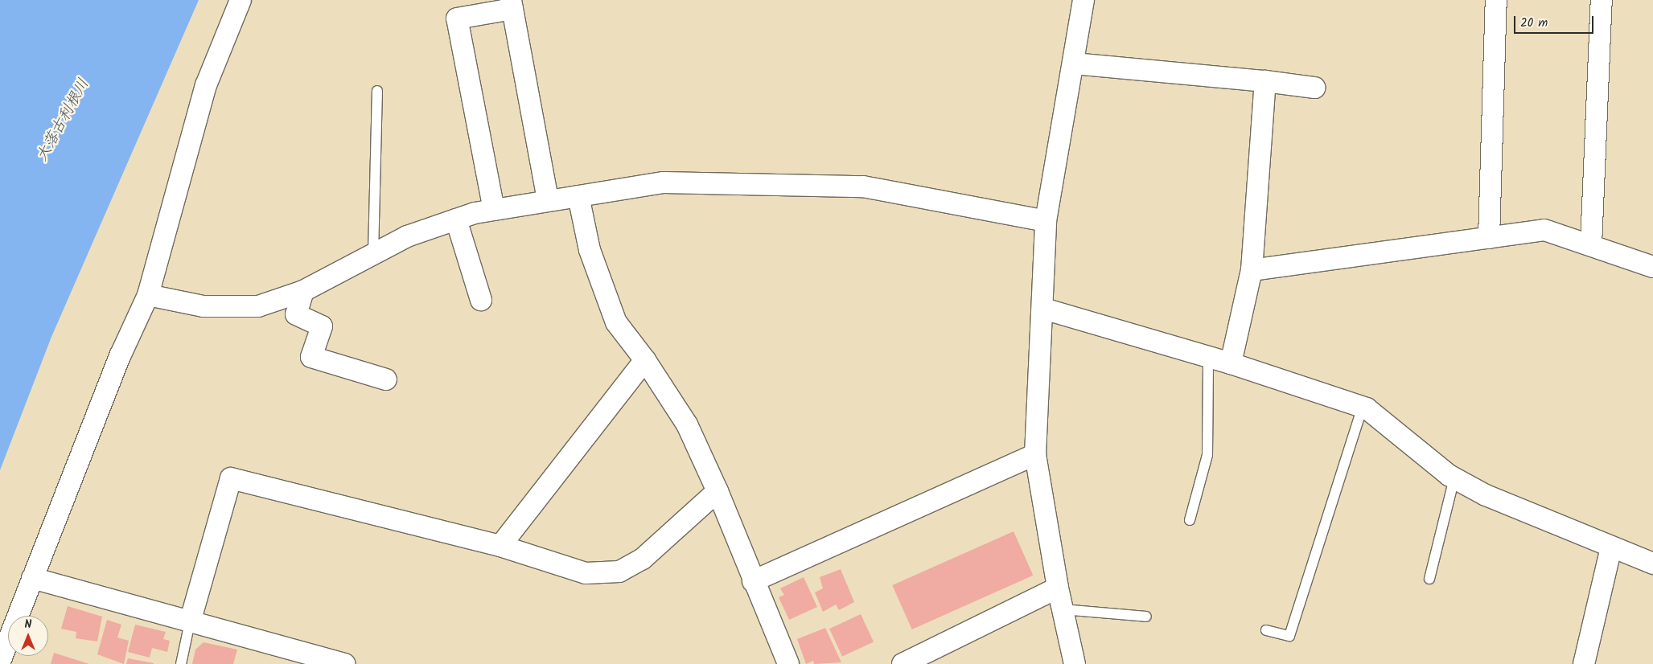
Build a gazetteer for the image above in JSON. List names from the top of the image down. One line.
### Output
{"water":["大落古利根川"],"scale_bar":"20 m","north":"top"}
